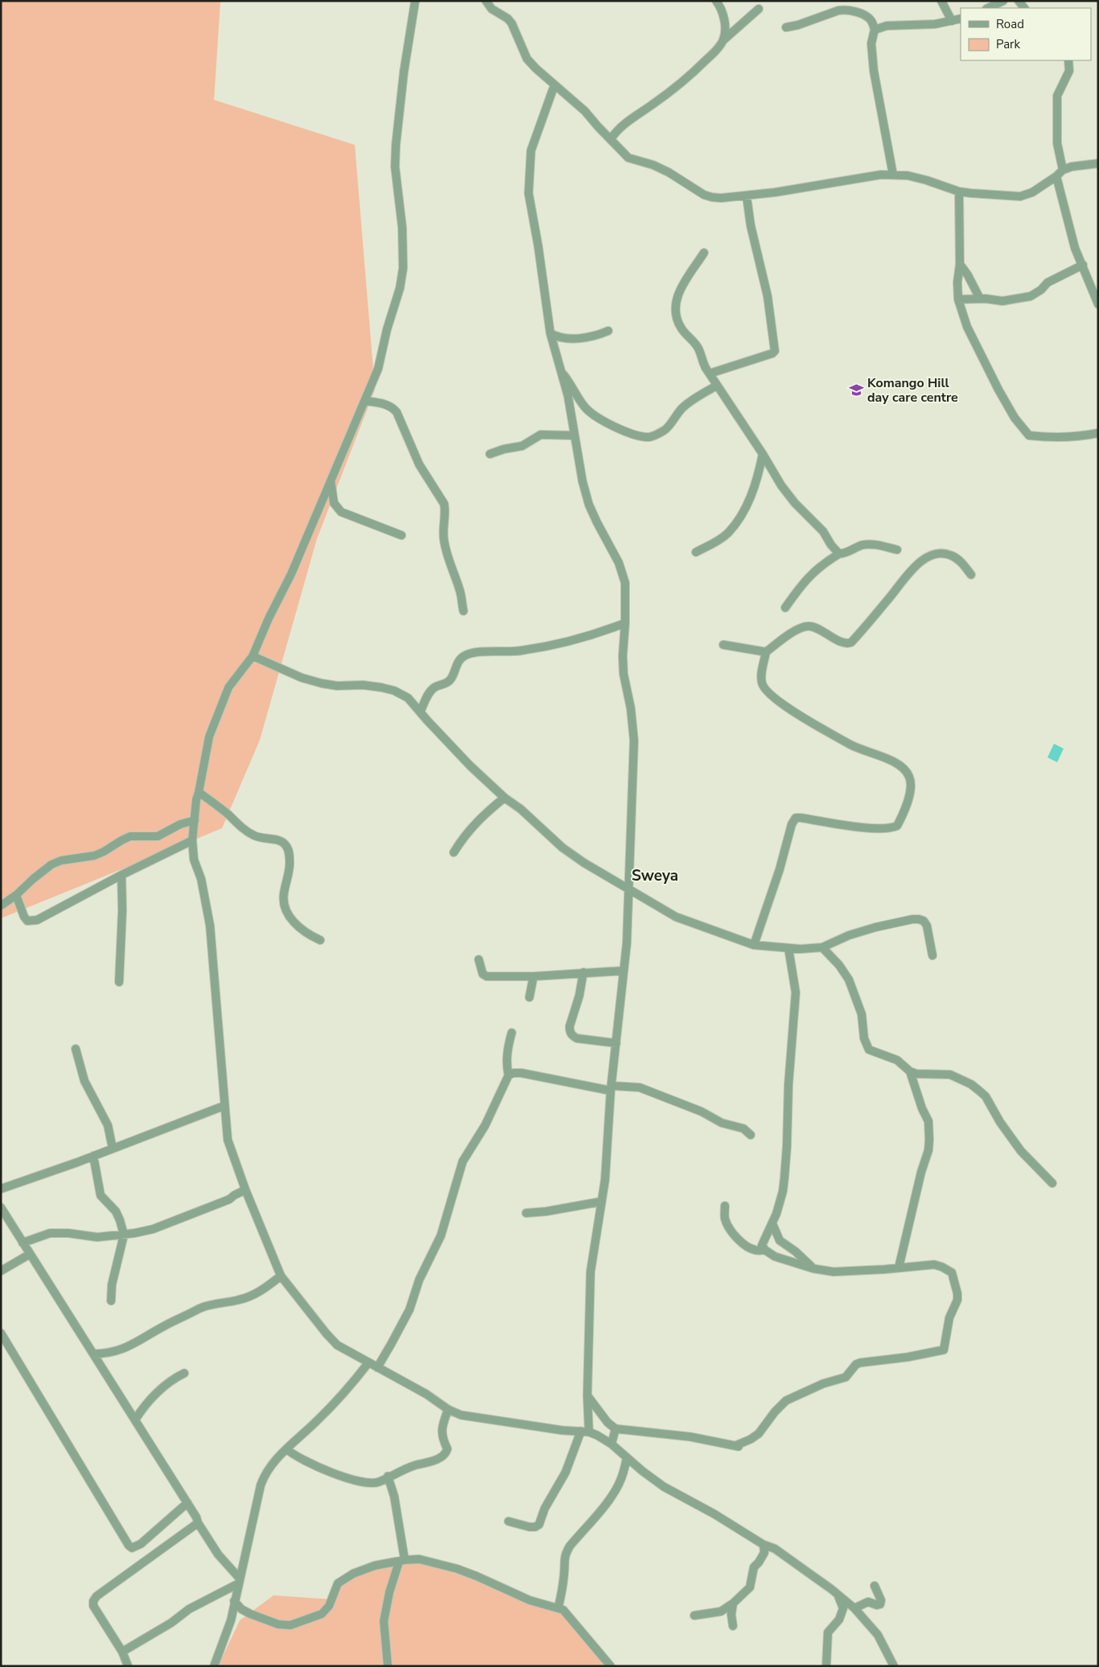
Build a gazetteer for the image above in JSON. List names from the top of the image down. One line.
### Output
{"districts":["Sweya"],"places":{"school or university":["Komango Hill day care centre"]},"legend":["Road","Park"]}
